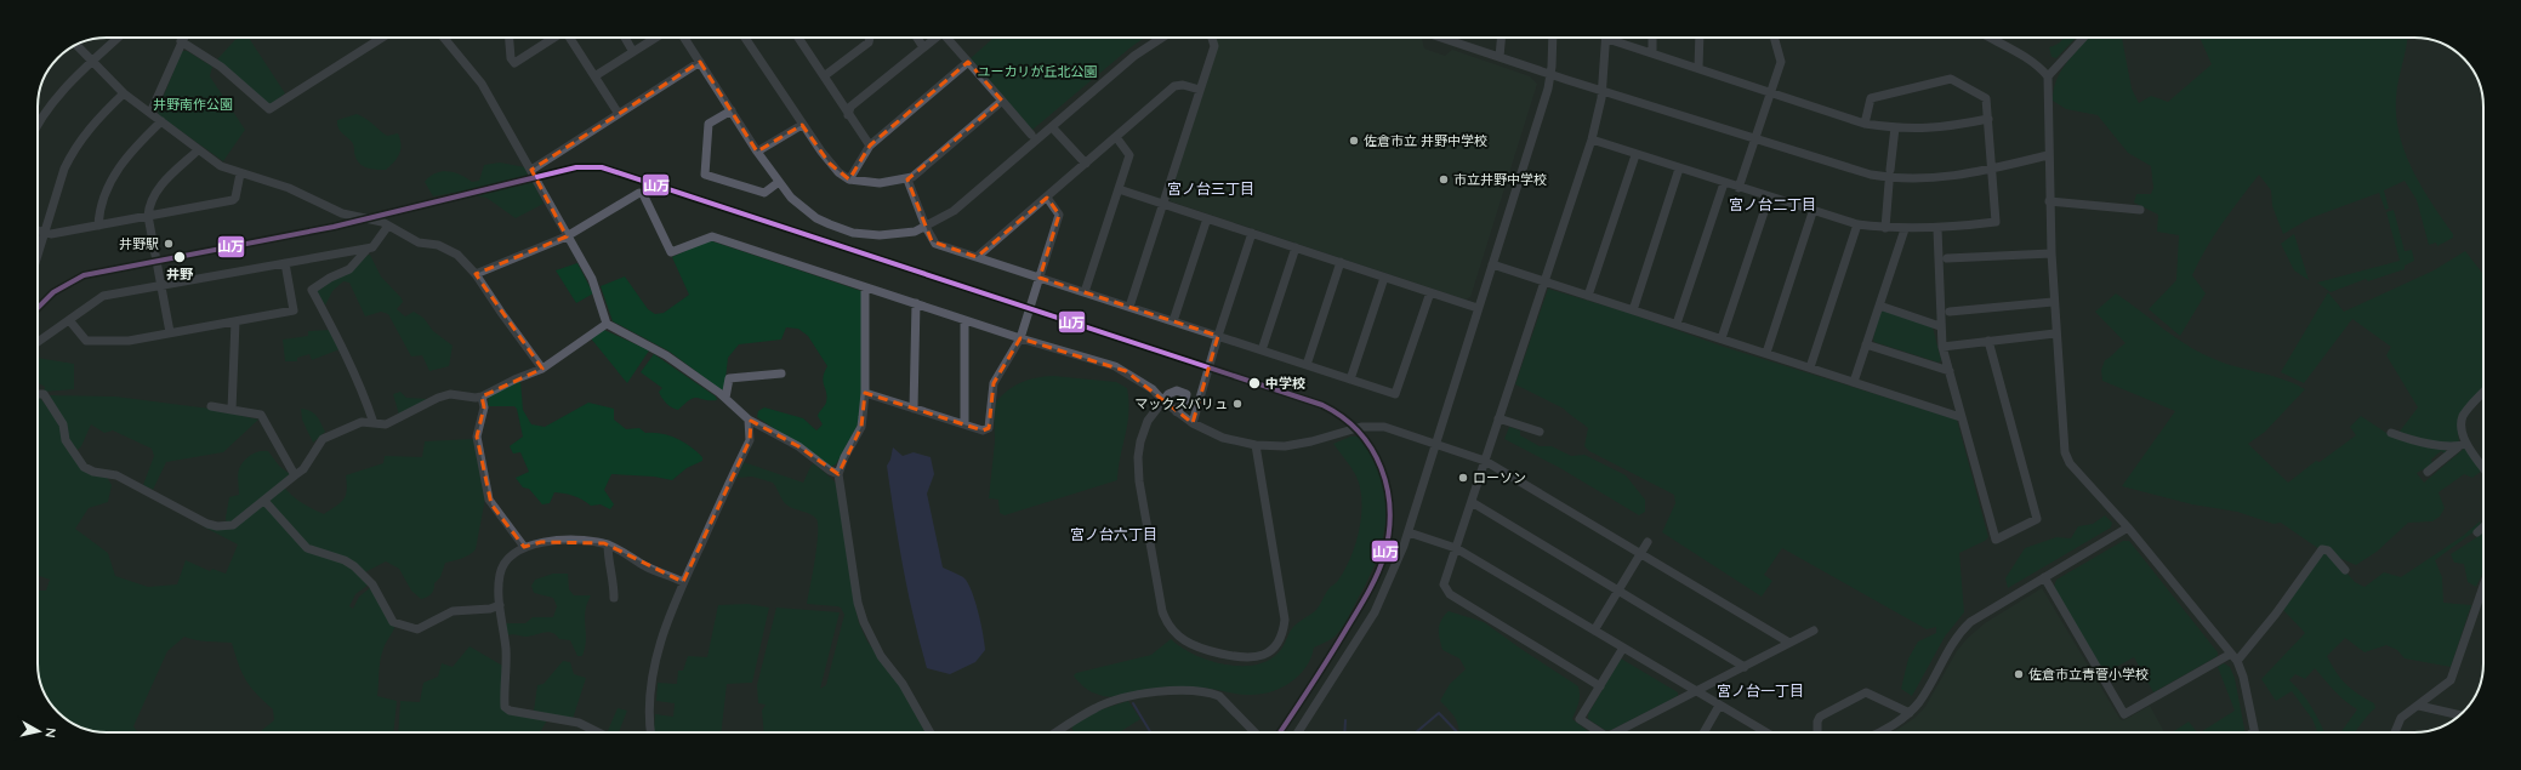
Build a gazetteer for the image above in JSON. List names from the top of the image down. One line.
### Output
{"districts":["宮ノ台三丁目","宮ノ台二丁目","宮ノ台六丁目","宮ノ台一丁目"],"parks":["ユーカリが丘北公園","井野南作公園"],"places":["佐倉市立 井野中学校","市立井野中学校","井野駅","井野","中学校","マックスバリュ","ローソン","佐倉市立青菅小学校"],"lines":["transit line 山万"],"north":"right"}
